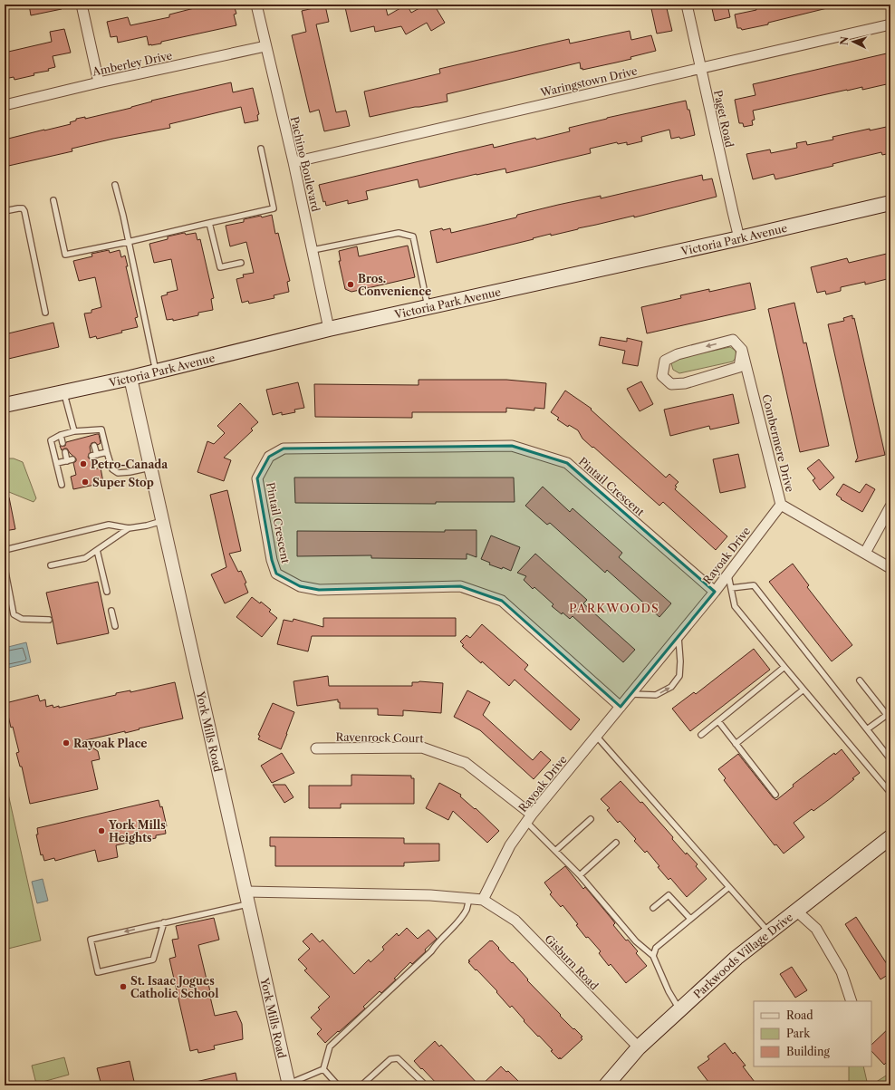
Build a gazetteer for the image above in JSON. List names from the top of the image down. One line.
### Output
{"streets":{"main road":["Victoria Park Avenue","Parkwoods Village Drive"],"street":["Amberley Drive","Waringstown Drive","Paget Road","Pachino Boulevard","Combermere Drive","Pintail Crescent","Rayoak Drive","York Mills Road","Ravenrock Court","Gisburn Road"]},"crossings":[["Amberley Drive","Pachino Boulevard"],["Waringstown Drive","Paget Road"],["Waringstown Drive","Pachino Boulevard"],["Paget Road","Victoria Park Avenue"],["Pachino Boulevard","Victoria Park Avenue"],["Victoria Park Avenue","York Mills Road"],["Combermere Drive","Rayoak Drive"],["Pintail Crescent","Rayoak Drive"],["Rayoak Drive","Ravenrock Court"],["Rayoak Drive","Gisburn Road"],["Parkwoods Village Drive","Gisburn Road"]],"districts":["PARKWOODS"],"places":["Bros. Convenience","Petro-Canada","Super Stop","Rayoak Place","York Mills Heights","St. Isaac Jogues Catholic School"],"legend":["Road","Park","Building"],"north":"left"}
